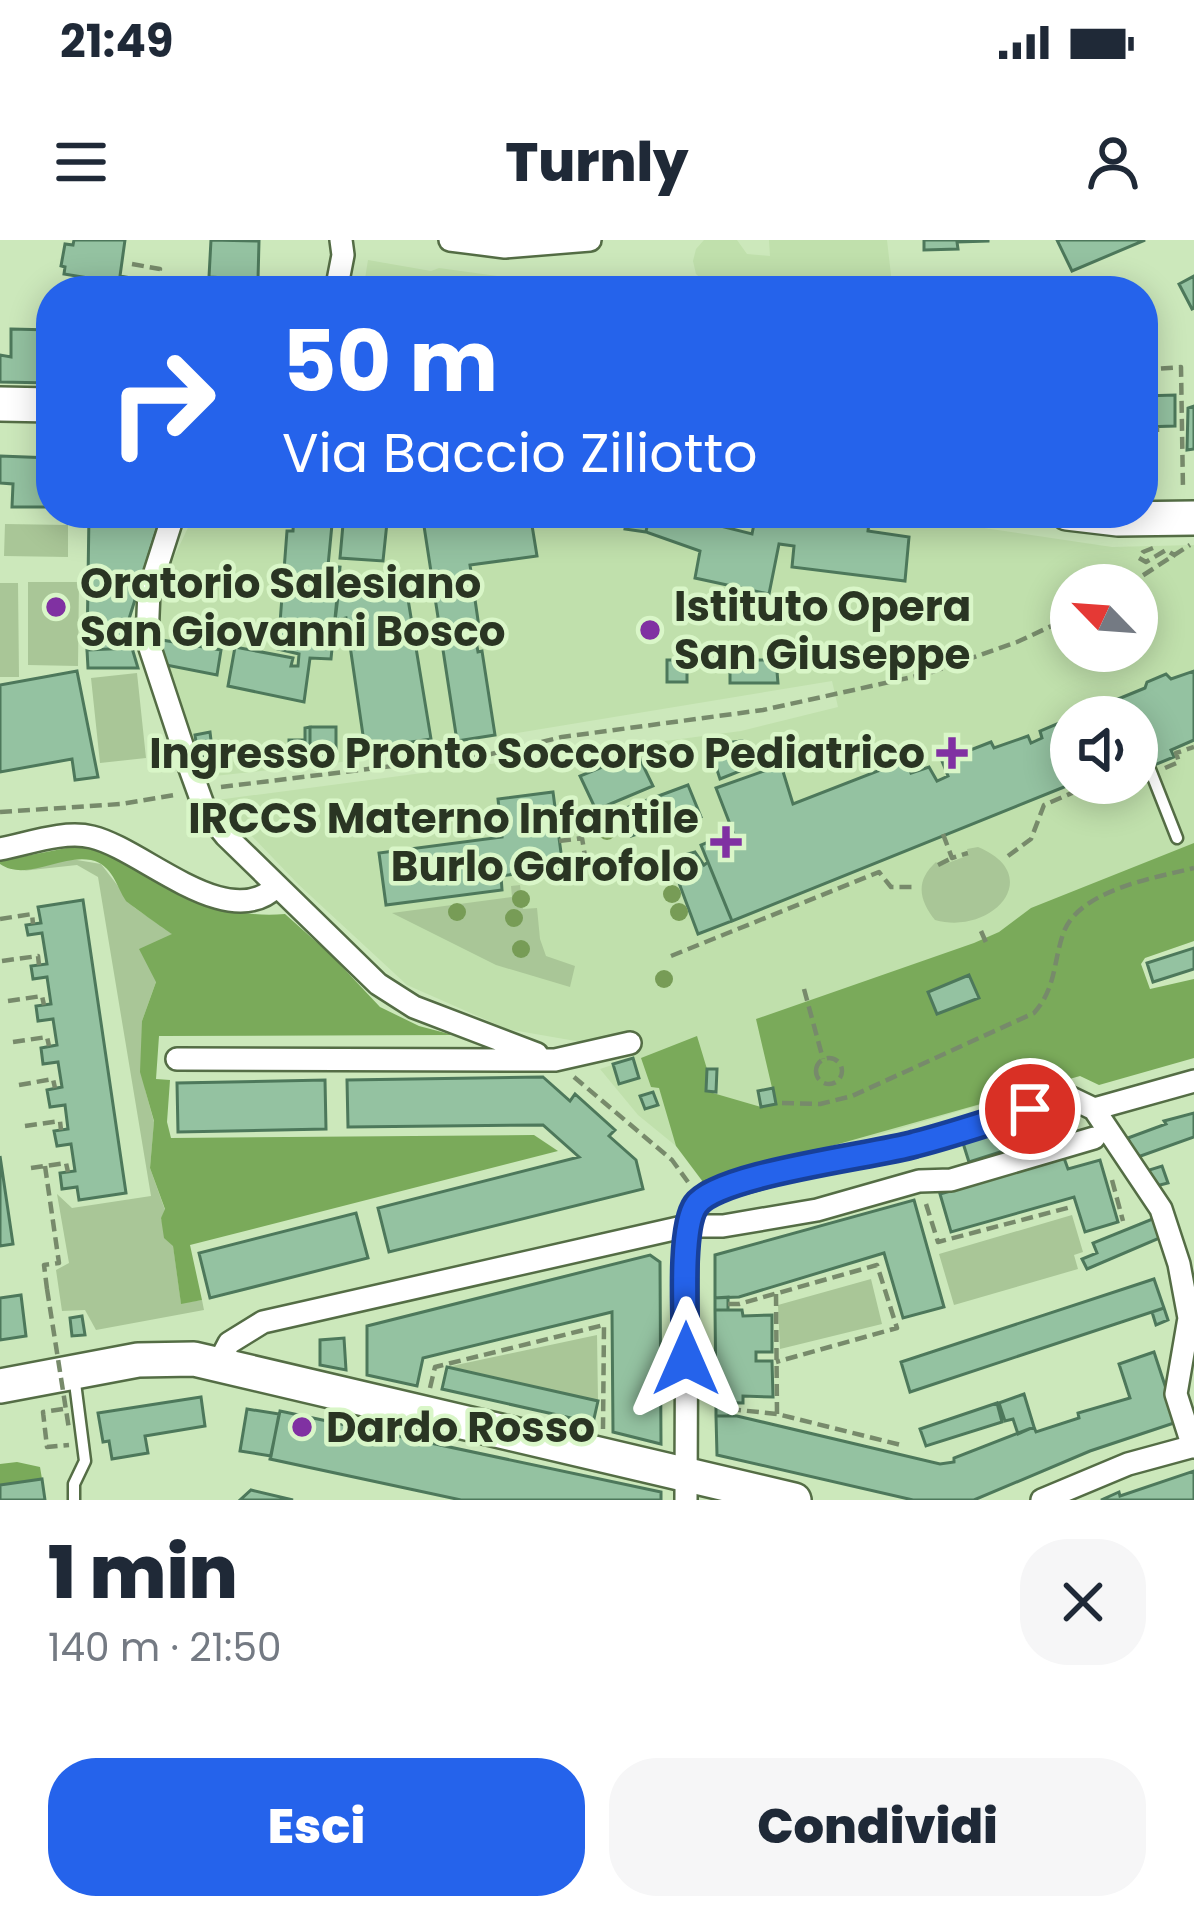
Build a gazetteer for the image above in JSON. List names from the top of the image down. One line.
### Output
{"places":{"other":["Oratorio Salesiano San Giovanni Bosco","Istituto Opera San Giuseppe","Dardo Rosso"],"health":["Ingresso Pronto Soccorso Pediatrico","IRCCS Materno Infantile Burlo Garofolo"]},"north":"top left","page":{"status":"21:49","header":"Turnly","turn":["50 m","Via Baccio Ziliotto"],"heading":["1 min","140 m · 21:50"],"buttons":["Esci","Condividi"]}}
